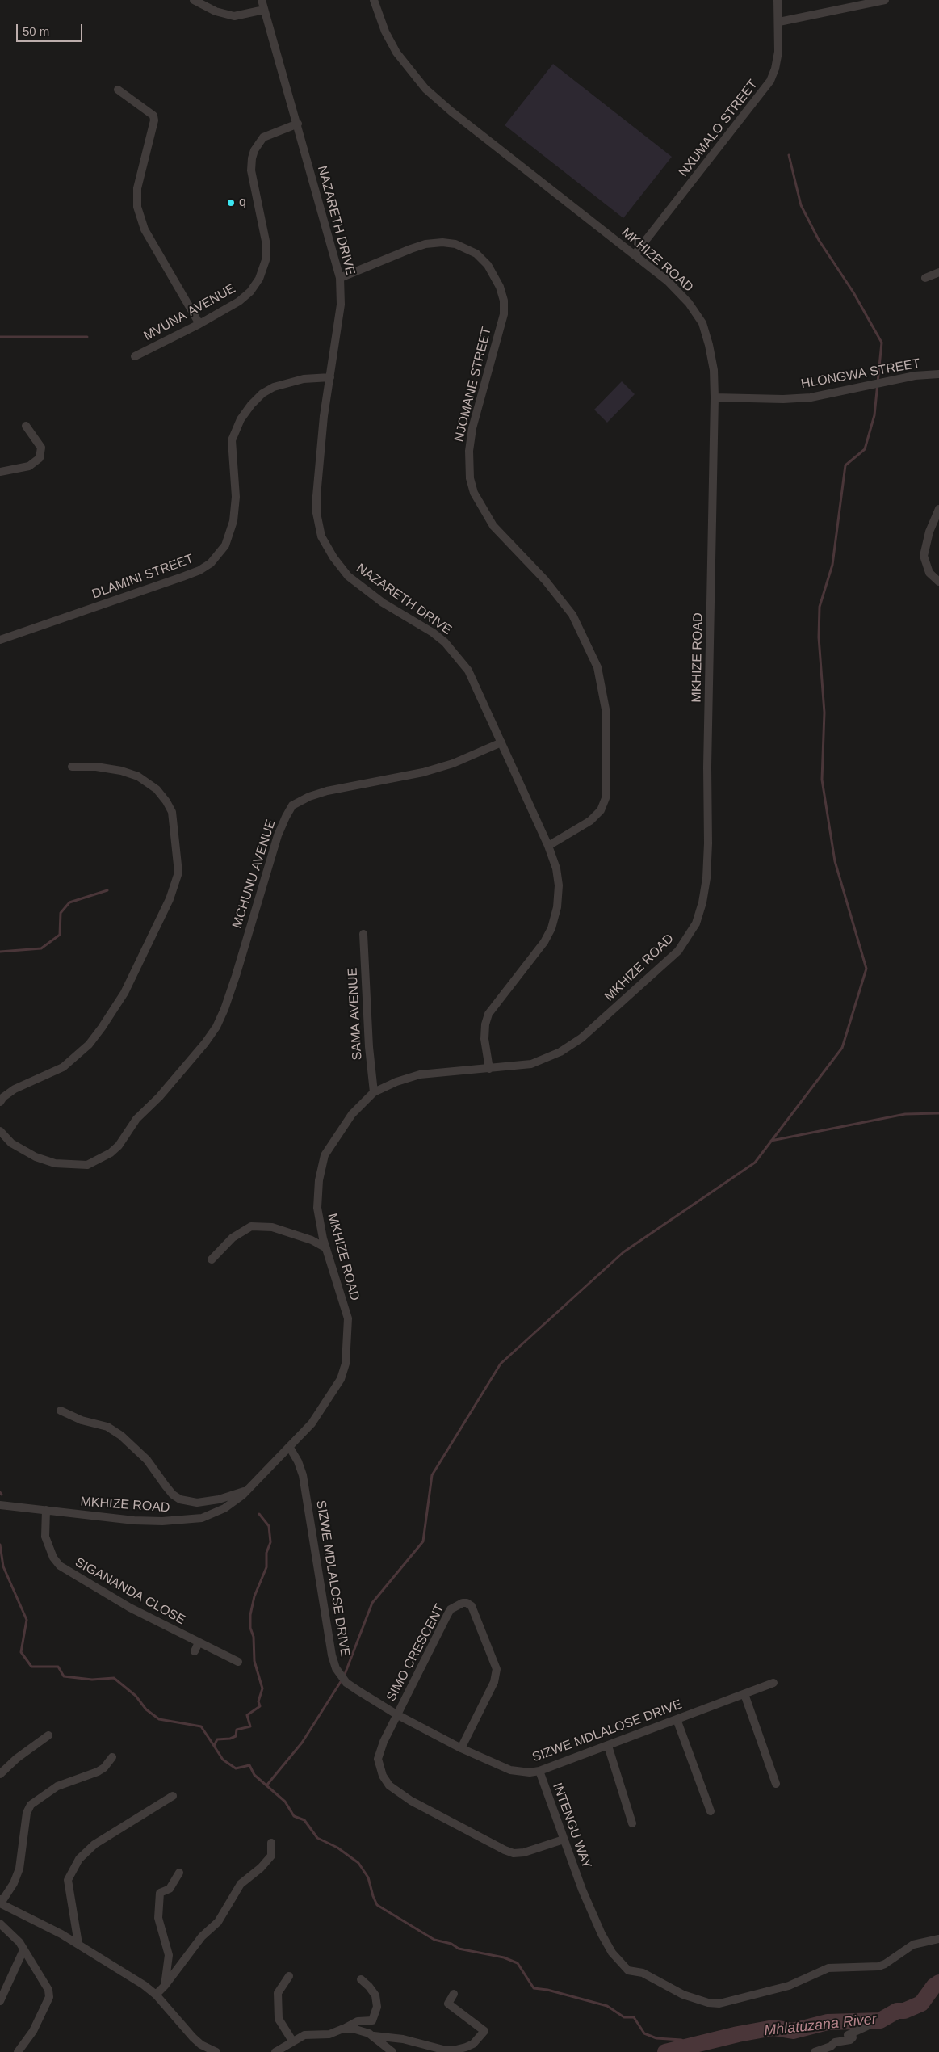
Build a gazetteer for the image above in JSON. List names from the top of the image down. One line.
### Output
{"streets":{"street":["NXUMALO STREET","NAZARETH DRIVE","MKHIZE ROAD","MVUNA AVENUE","HLONGWA STREET","NJOMANE STREET","DLAMINI STREET","MCHUNU AVENUE","SAMA AVENUE","SIZWE MDLALOSE DRIVE","SIGANANDA CLOSE","SIMO CRESCENT","INTENGU WAY"]},"crossings":[["NXUMALO STREET","MKHIZE ROAD"],["NAZARETH DRIVE","MKHIZE ROAD"],["NAZARETH DRIVE","MVUNA AVENUE"],["NAZARETH DRIVE","NJOMANE STREET"],["NAZARETH DRIVE","DLAMINI STREET"],["NAZARETH DRIVE","MCHUNU AVENUE"],["MKHIZE ROAD","HLONGWA STREET"],["MKHIZE ROAD","SAMA AVENUE"],["MKHIZE ROAD","SIZWE MDLALOSE DRIVE"],["MKHIZE ROAD","SIGANANDA CLOSE"],["SIZWE MDLALOSE DRIVE","SIMO CRESCENT"],["SIZWE MDLALOSE DRIVE","INTENGU WAY"]],"water":["Mhlatuzana River"],"places":["q"],"scale_bar":"50 m"}
